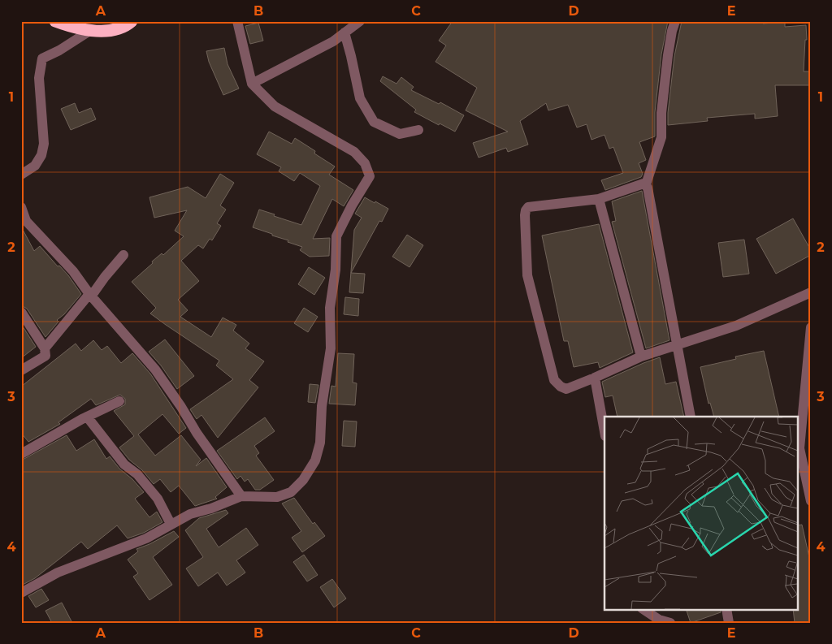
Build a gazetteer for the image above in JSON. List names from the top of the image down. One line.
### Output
{"grid":{"columns":["A","B","C","D","E"],"rows":["1","2","3","4"]}}
